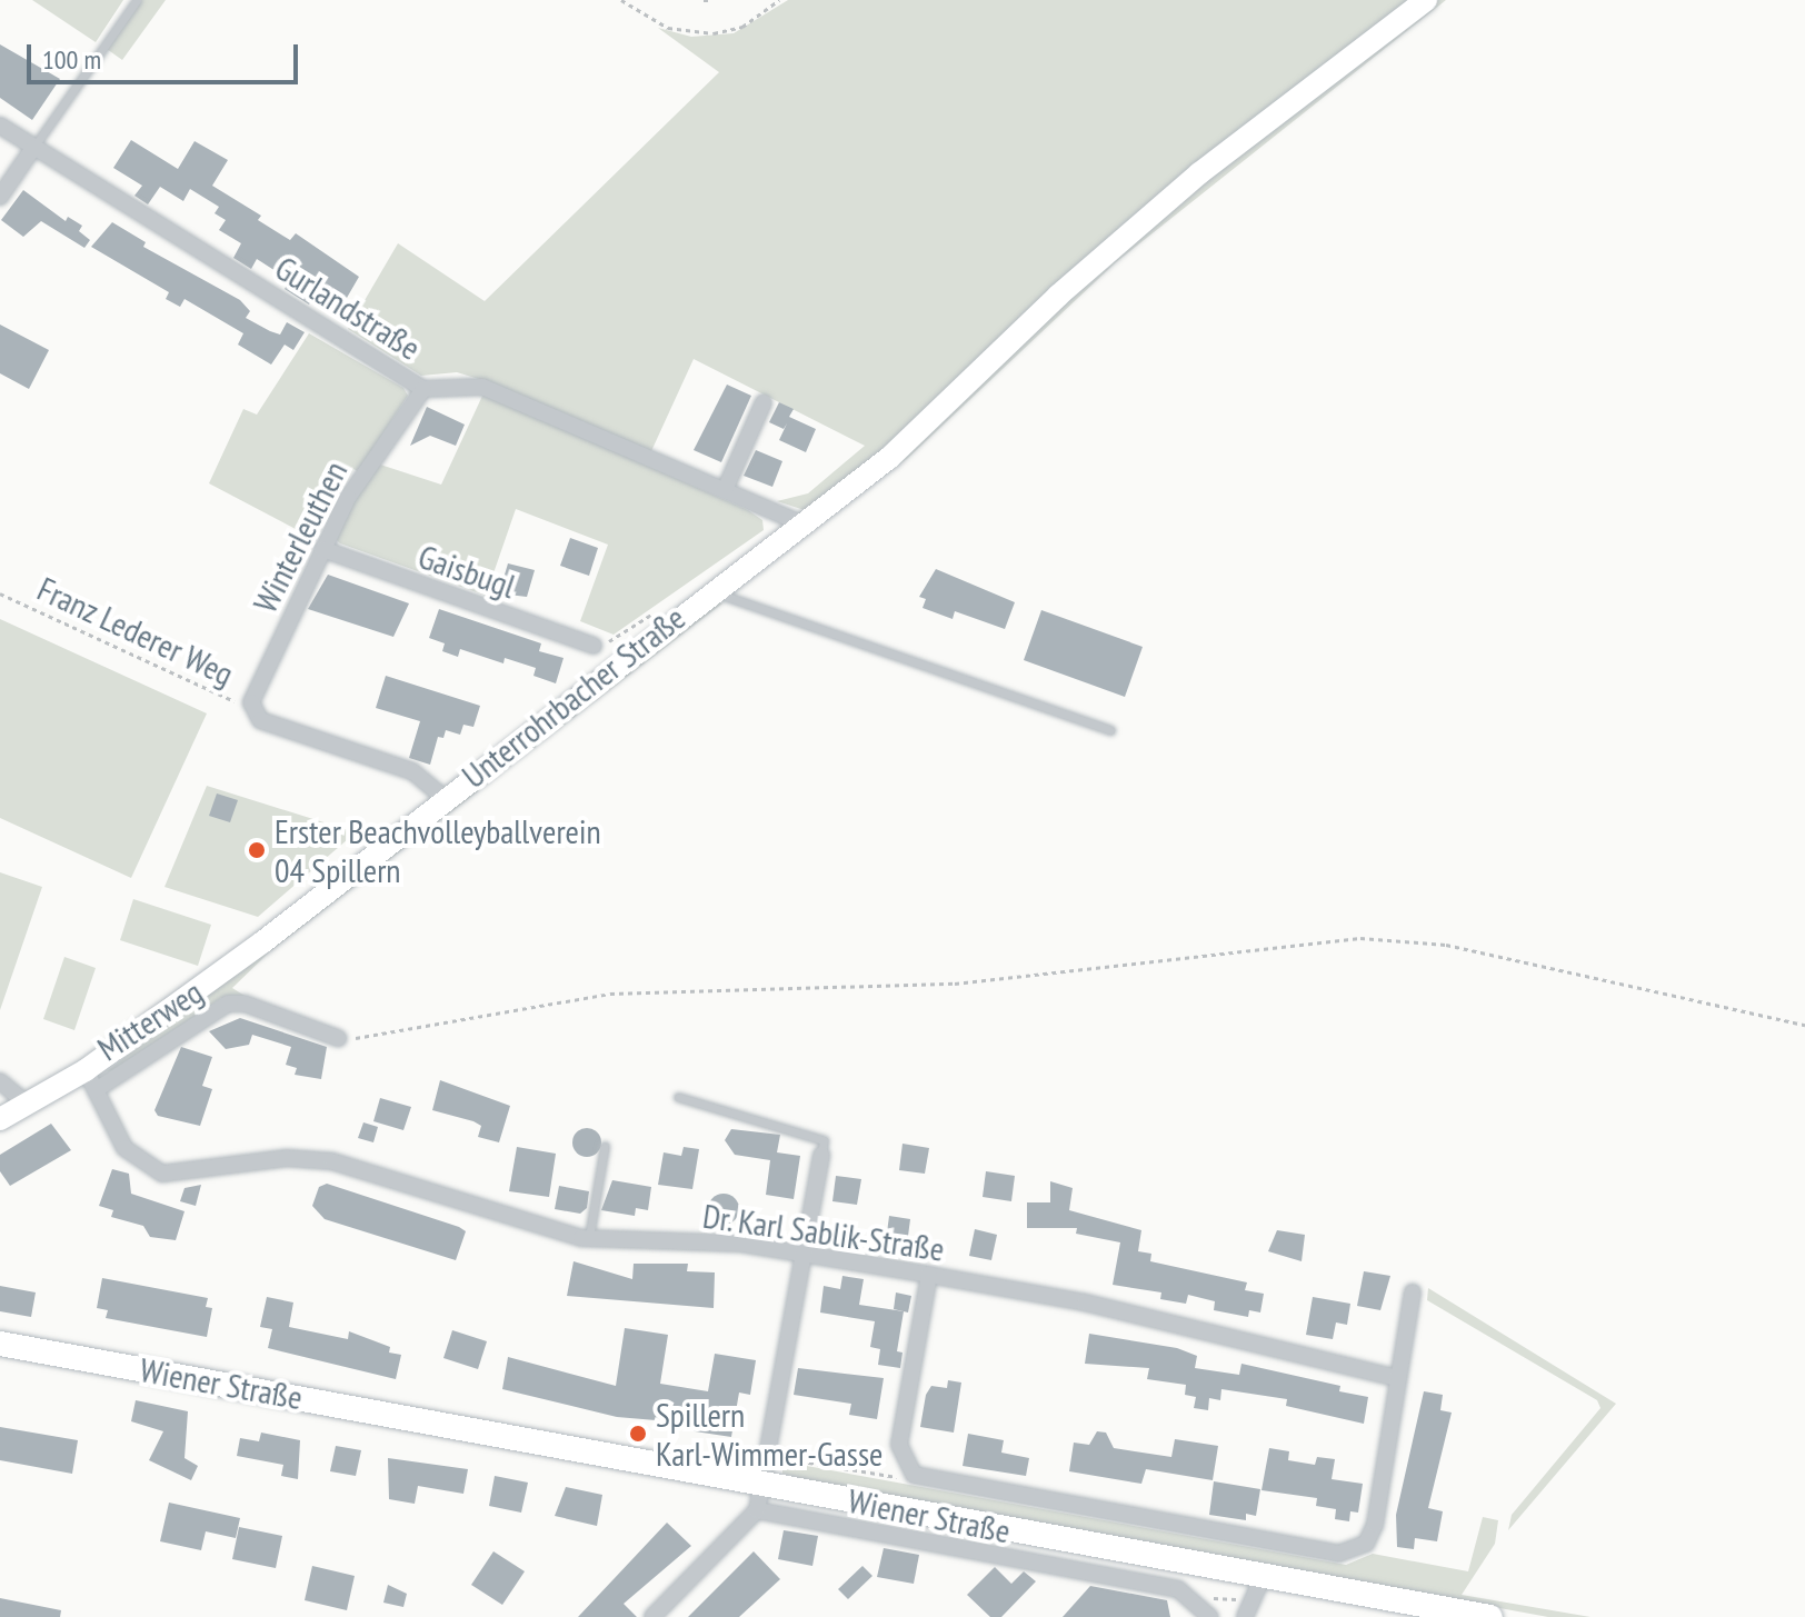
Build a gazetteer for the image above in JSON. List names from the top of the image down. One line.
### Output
{"streets":{"main road":["Unterrohrbacher Straße","Wiener Straße"],"street":["Gurlandstraße","Winterleuthen","Gaisbugl","Mitterweg","Dr. Karl Sablik-Straße"],"path":["Franz Lederer Weg"]},"crossings":[["Gurlandstraße","Winterleuthen"],["Gurlandstraße","Unterrohrbacher Straße"],["Winterleuthen","Gaisbugl"],["Winterleuthen","Franz Lederer Weg"],["Unterrohrbacher Straße","Mitterweg"],["Unterrohrbacher Straße","Dr. Karl Sablik-Straße"],["Mitterweg","Dr. Karl Sablik-Straße"],["Dr. Karl Sablik-Straße","Wiener Straße"]],"places":["Erster Beachvolleyballverein 04 Spillern","Spillern Karl-Wimmer-Gasse"],"scale_bar":"100 m"}
